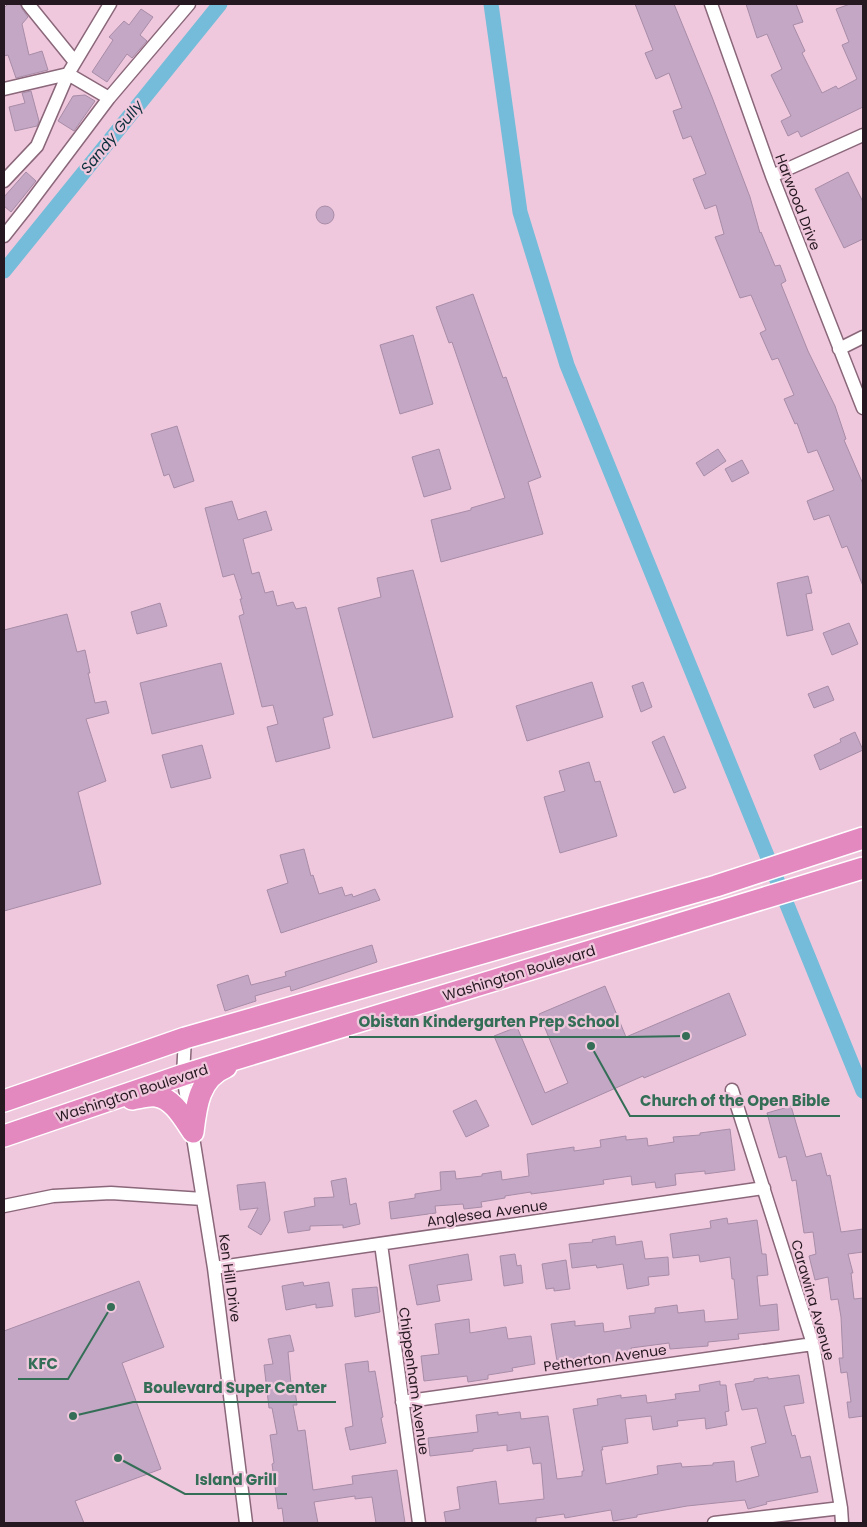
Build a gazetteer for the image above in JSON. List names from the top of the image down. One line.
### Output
{"streets":{"highway":["Washington Boulevard"],"street":["Harwood Drive","Anglesea Avenue","Ken Hill Drive","Carawina Avenue","Petherton Avenue","Chippenham Avenue"]},"crossings":[["Washington Boulevard","Ken Hill Drive"],["Anglesea Avenue","Ken Hill Drive"],["Anglesea Avenue","Carawina Avenue"],["Anglesea Avenue","Chippenham Avenue"],["Carawina Avenue","Petherton Avenue"],["Petherton Avenue","Chippenham Avenue"]],"water":["Sandy Gully"],"places":["Obistan Kindergarten Prep School","Church of the Open Bible","KFC","Boulevard Super Center","Island Grill"]}
